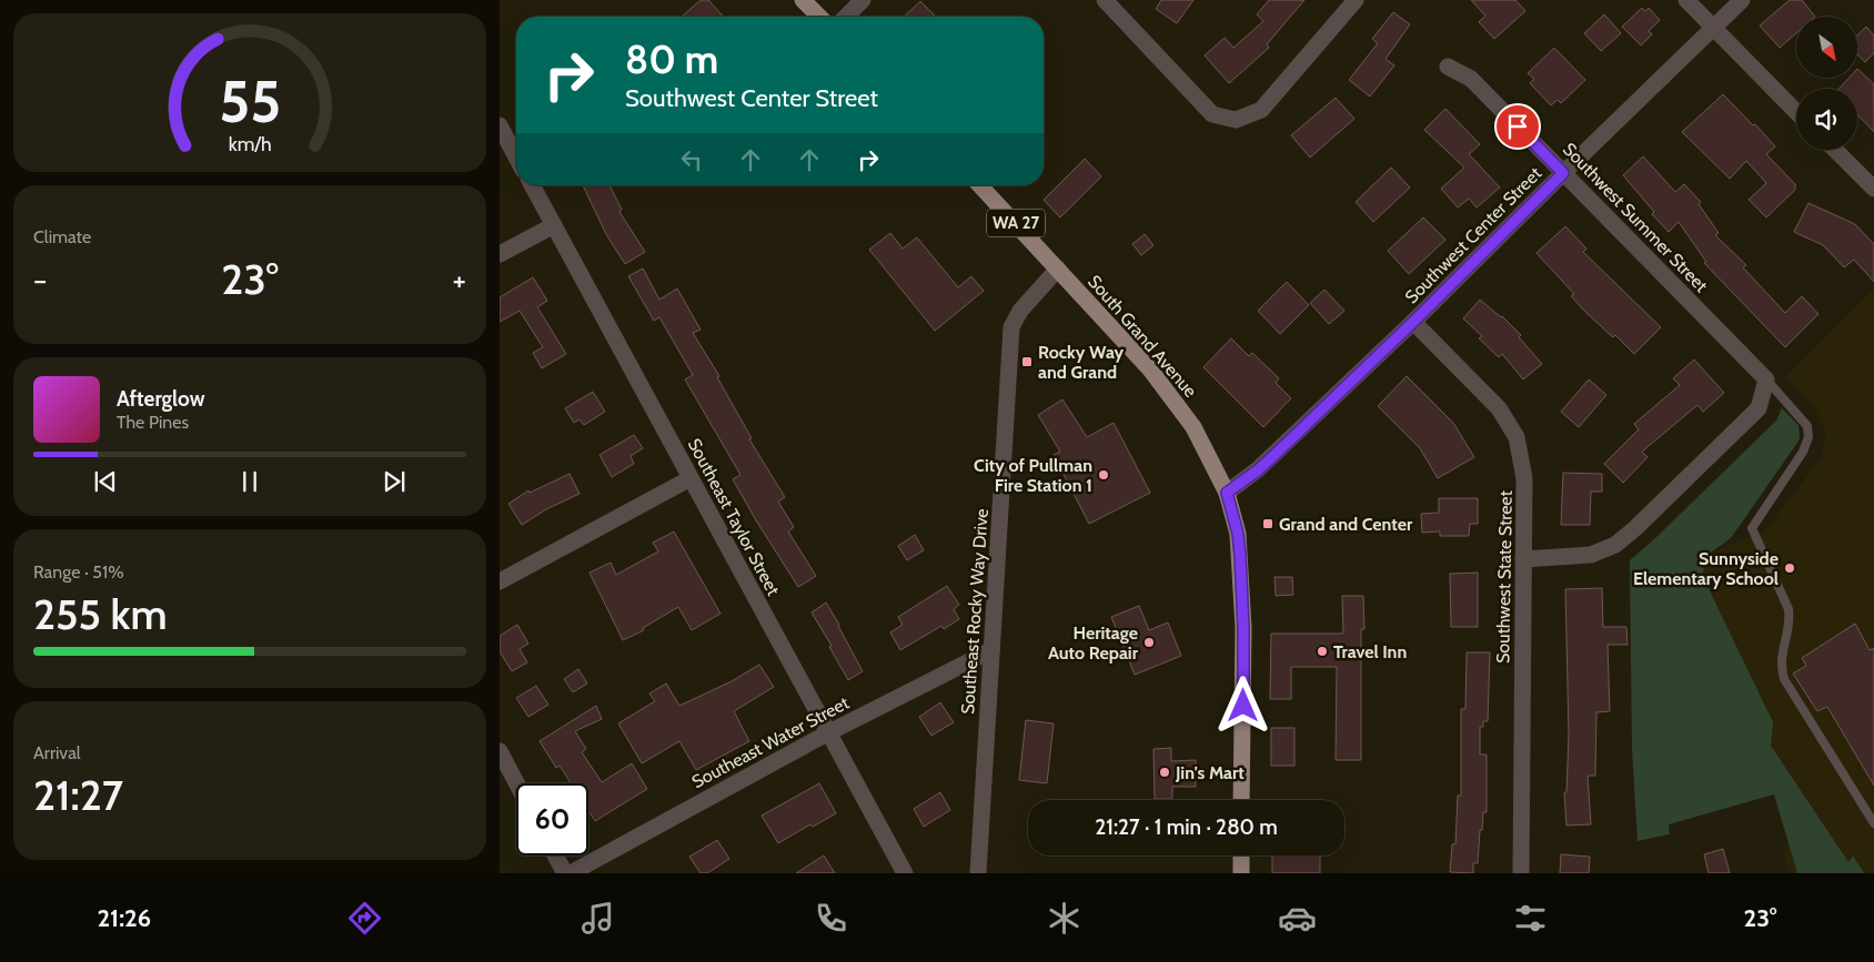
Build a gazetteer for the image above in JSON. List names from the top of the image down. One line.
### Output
{"streets":{"main road":["WA 27","South Grand Avenue"],"street":["Southwest Summer Street","Southwest Center Street","Southeast Taylor Street","Southwest State Street","Southeast Rocky Way Drive","Southeast Water Street"]},"crossings":[["Southwest Summer Street","Southwest Center Street"],["Southwest Center Street","South Grand Avenue"],["Southwest Center Street","Southwest State Street"],["South Grand Avenue","Southeast Rocky Way Drive"],["Southeast Taylor Street","Southeast Water Street"],["Southeast Rocky Way Drive","Southeast Water Street"]],"places":{"transit":["Rocky Way and Grand","Grand and Center"],"other":["City of Pullman Fire Station 1","Sunnyside Elementary School","Heritage Auto Repair","Travel Inn","Jin's Mart"]},"north":"bottom right","page":{"turn":["80 m","Southwest Center Street"],"tile":["Climate",["Range · 51%","255 km"],["Arrival","21:27"]],"heat":["−","23°","+"],"song":["Afterglow","The Pines"],"limit":"60","trip":"21:27 · 1 min · 280 m","tabs":["21:26","23°"],"gauge":["55","km/h"]}}
